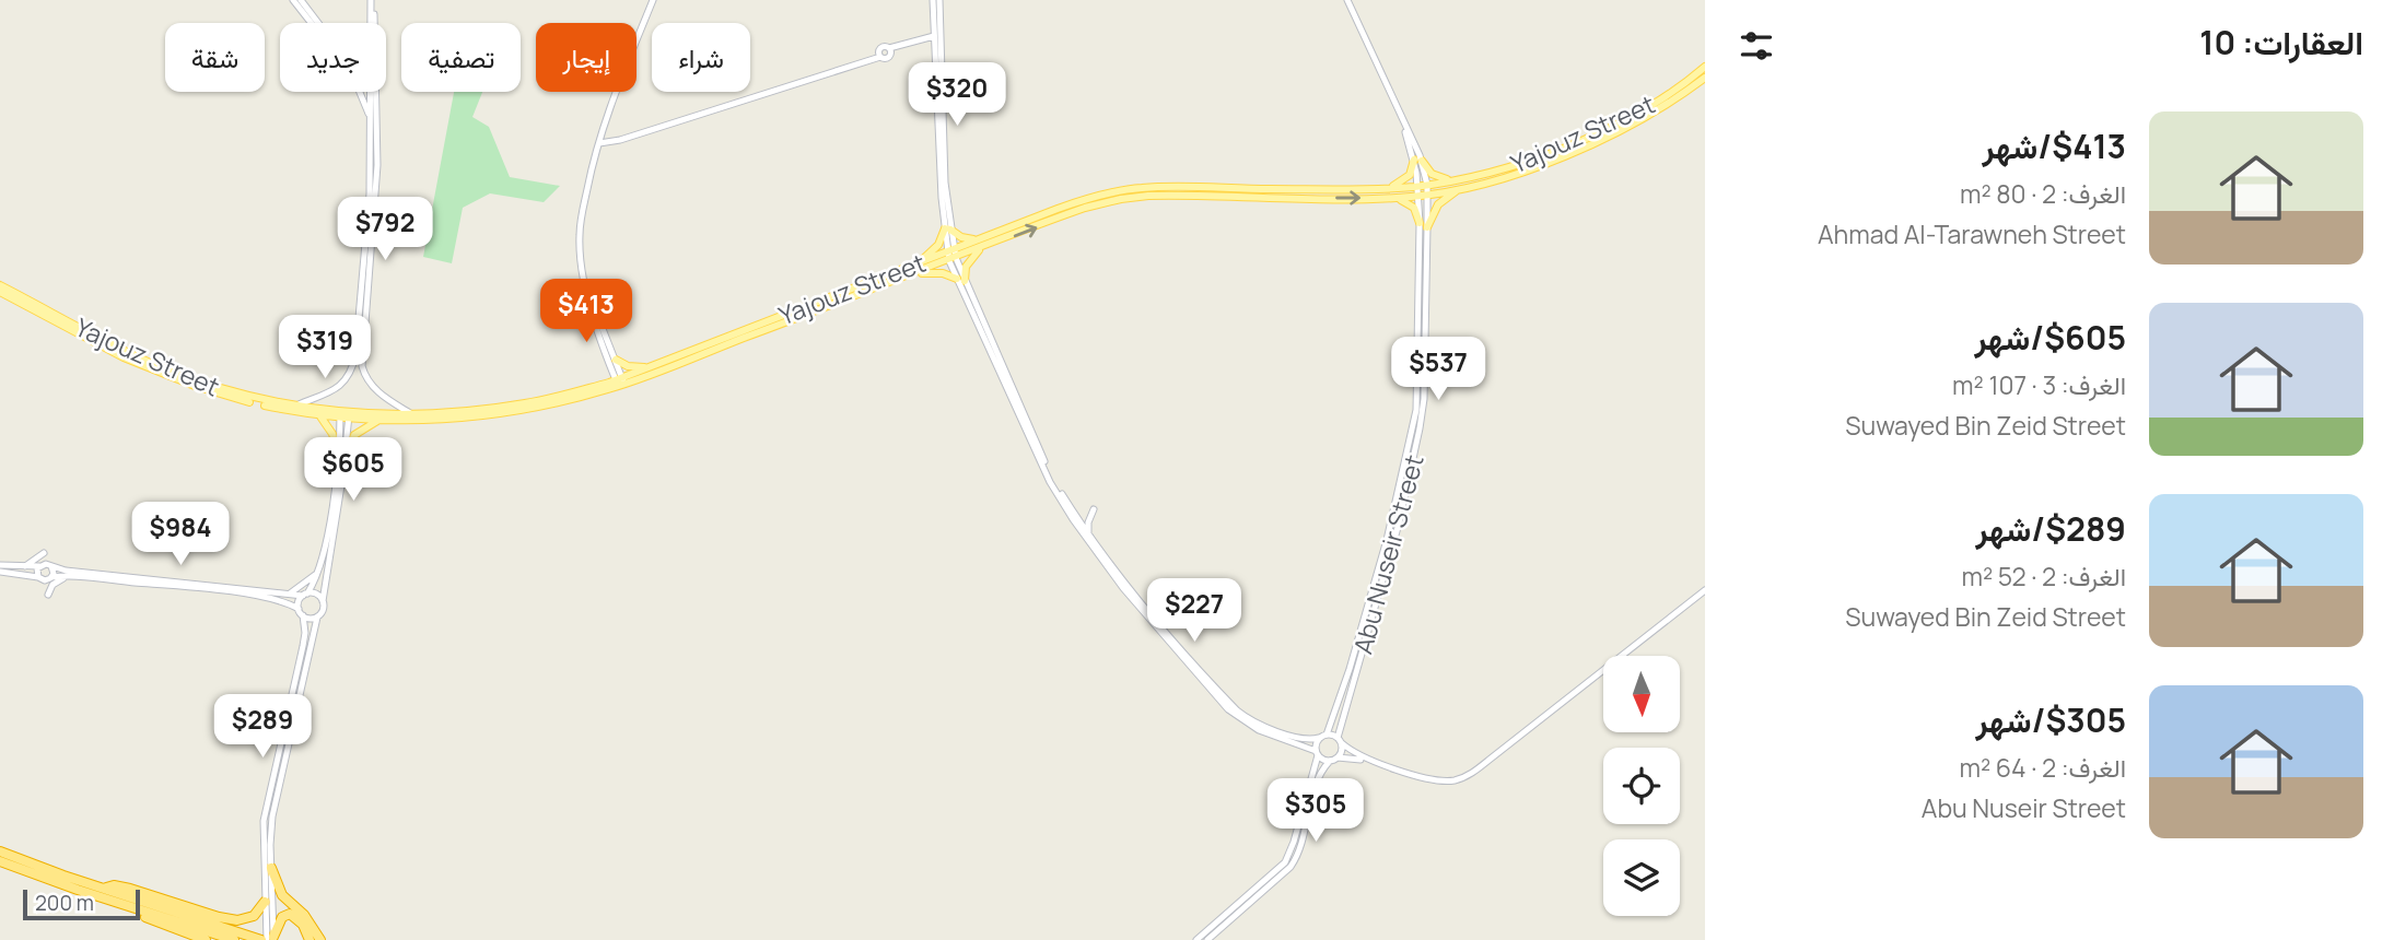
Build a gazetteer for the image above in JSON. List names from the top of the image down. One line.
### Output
{"streets":{"main road":["Yajouz Street"],"street":["Abu Nuseir Street"]},"crossings":[["Yajouz Street","Abu Nuseir Street"]],"scale_bar":"200 m","north":"bottom","page":{"heading":"العقارات: 10","chip":["شراء","إيجار","تصفية","جديد","شقة"],"price":["$320","$792","$413","$319","$537","$605","$984","$227","$289","$305"],"list":[{"name":"$413/شهر","note":"الغرف: 2 · 80 m² · Ahmad Al-Tarawneh Street"},{"name":"$605/شهر","note":"الغرف: 3 · 107 m² · Suwayed Bin Zeid Street"},{"name":"$289/شهر","note":"الغرف: 2 · 52 m² · Suwayed Bin Zeid Street"},{"name":"$305/شهر","note":"الغرف: 2 · 64 m² · Abu Nuseir Street"}],"scale":"200 m"}}
